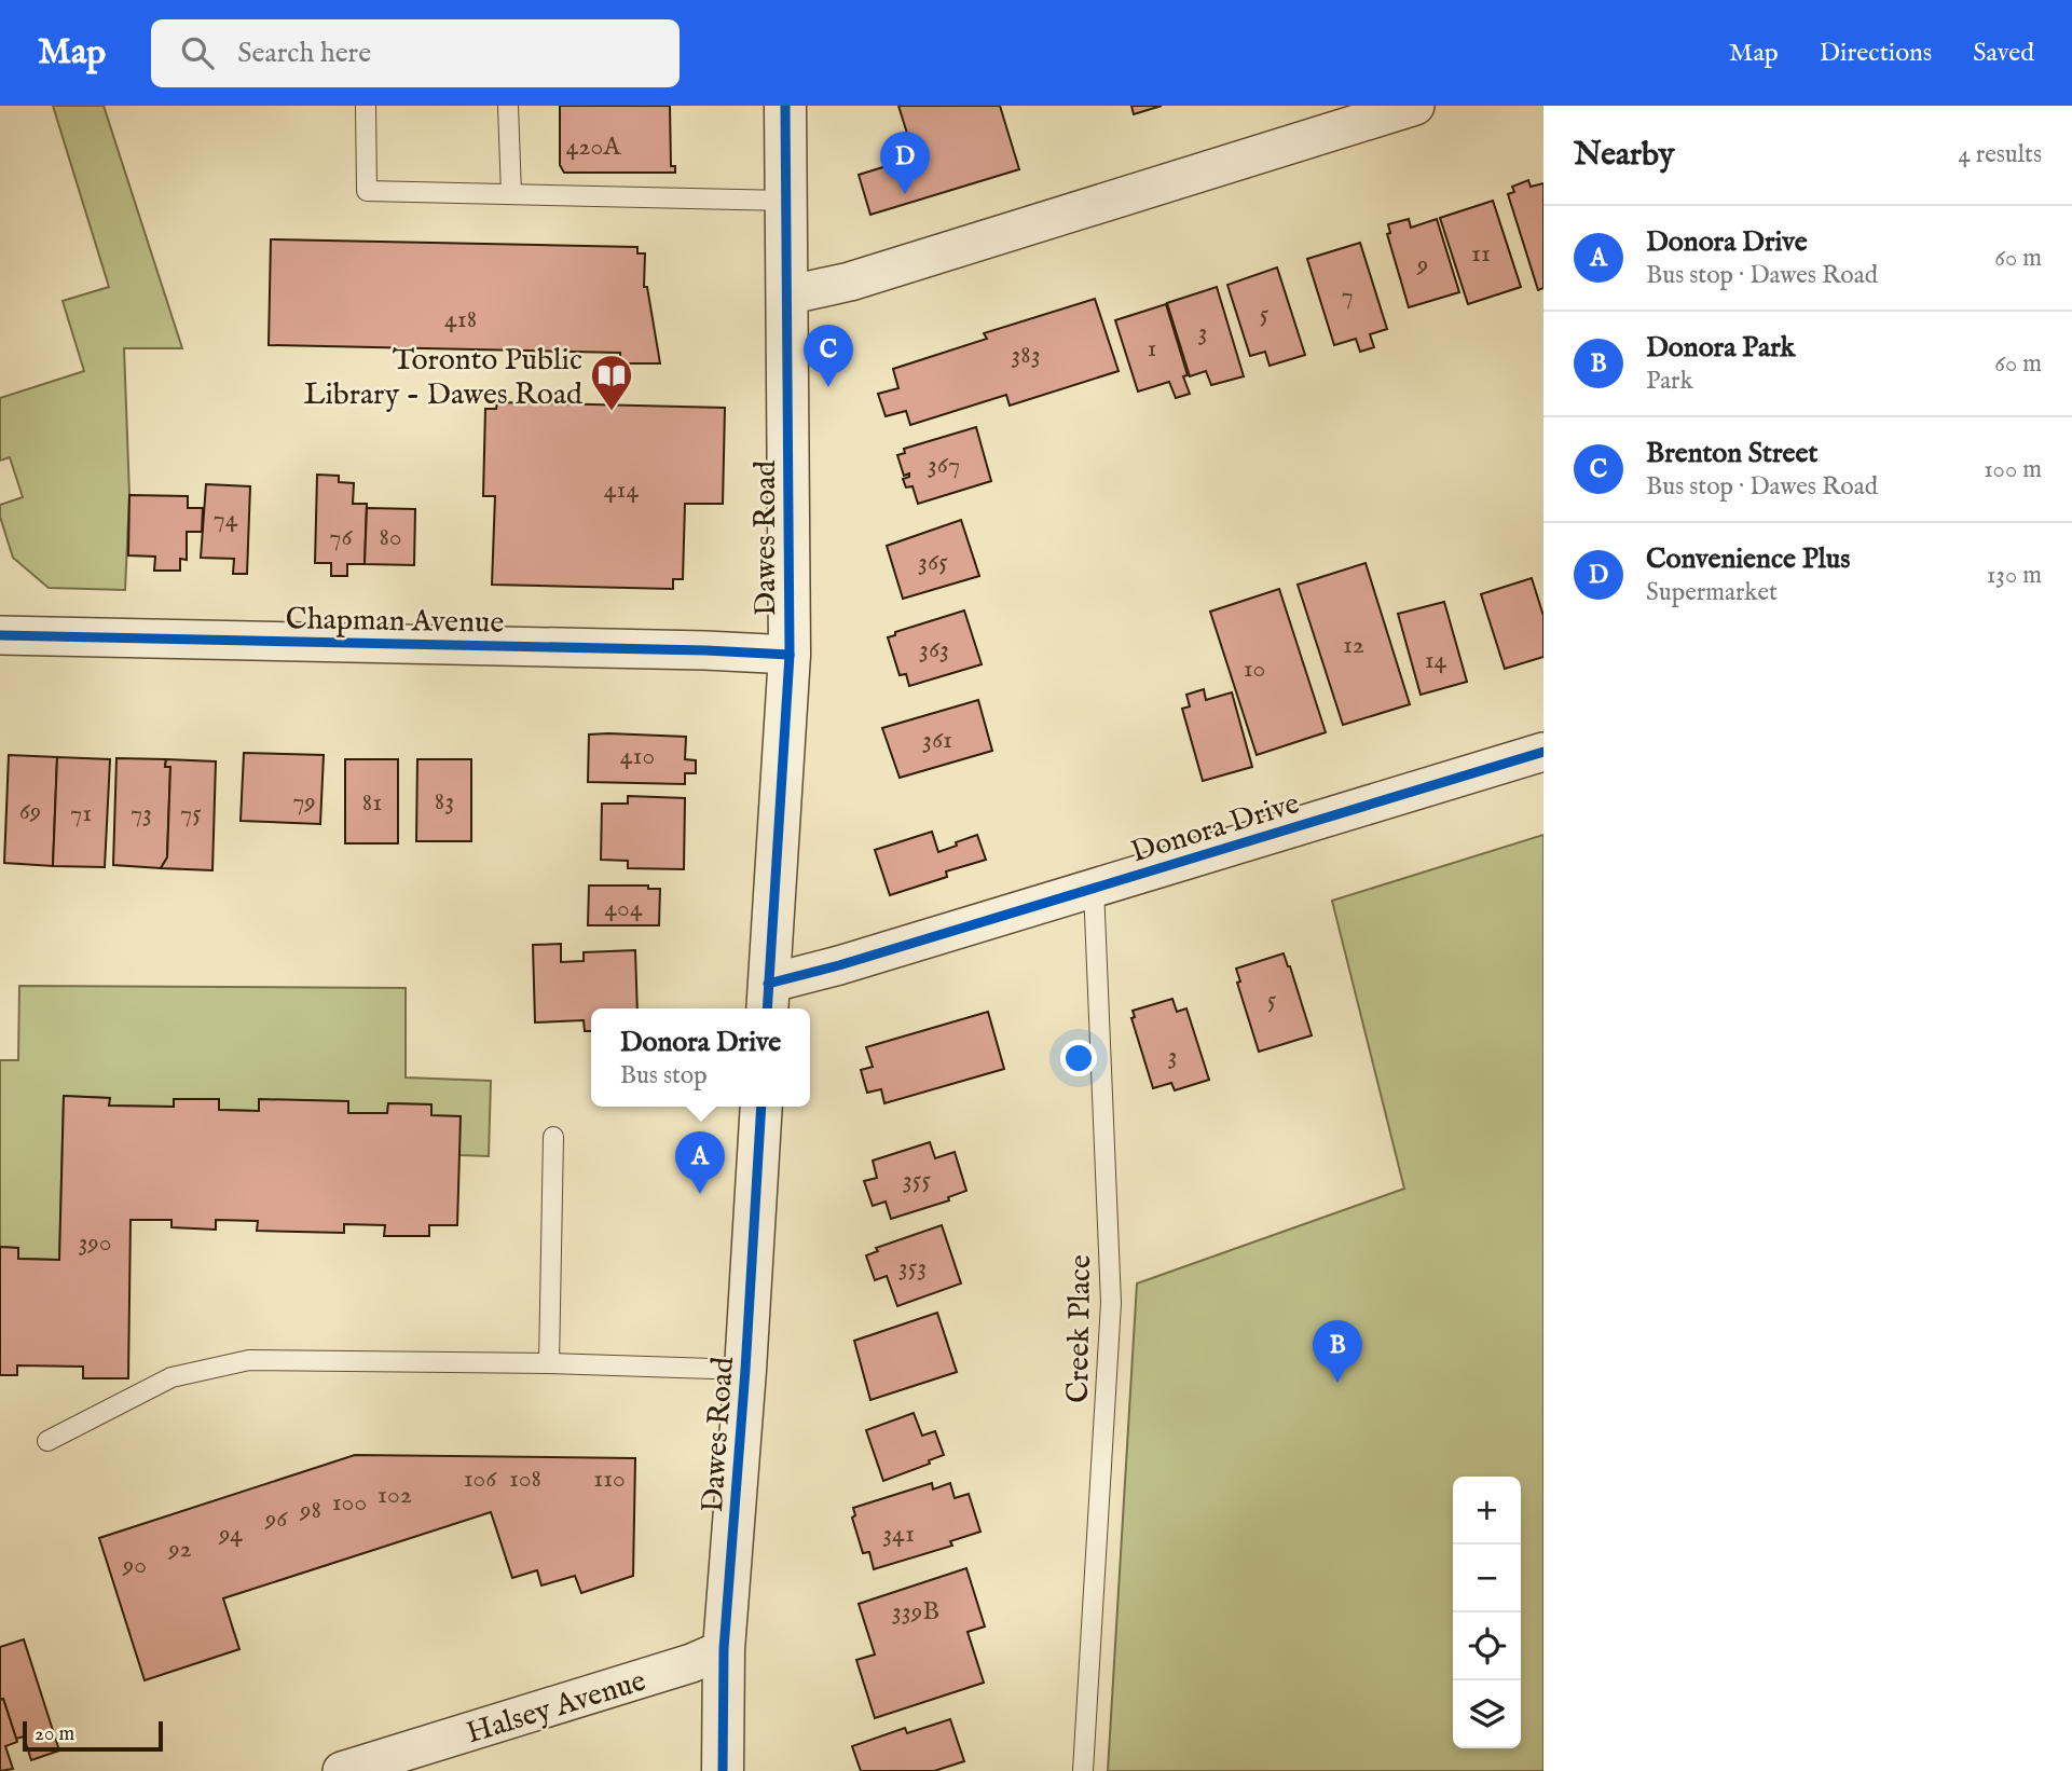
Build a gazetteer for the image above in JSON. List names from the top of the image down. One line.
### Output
{"streets":{"street":["Dawes Road","Chapman Avenue","Donora Drive","Halsey Avenue"],"lane":["Creek Place"]},"crossings":[["Dawes Road","Chapman Avenue"],["Dawes Road","Donora Drive"],["Dawes Road","Halsey Avenue"],["Donora Drive","Creek Place"]],"places":{"library":["Toronto Public Library - Dawes Road"]},"house_numbers":["420A","11","9","7","5","418","3","1","383","367","414","74","76","80","365","12","363","14","10","361","410","79","83","81","69","71","73","75","404","5","3","355","390","353","106","108","110","102","100","98","96","94","341","92","90","339B"],"scale_bar":"20 m","page":{"header":"Map","search":"Search here","nav":["Map","Directions","Saved"],"heading":["Nearby","4 results"],"pins":["D","C","A","B"],"list":[{"mark":"A","name":"Donora Drive","note":"Bus stop · Dawes Road","value":"60 m"},{"mark":"B","name":"Donora Park","note":"Park","value":"60 m"},{"mark":"C","name":"Brenton Street","note":"Bus stop · Dawes Road","value":"100 m"},{"mark":"D","name":"Convenience Plus","note":"Supermarket","value":"130 m"}],"popup":["Donora Drive","Bus stop"],"map_buttons":["+","−"],"scale":"20 m"}}
